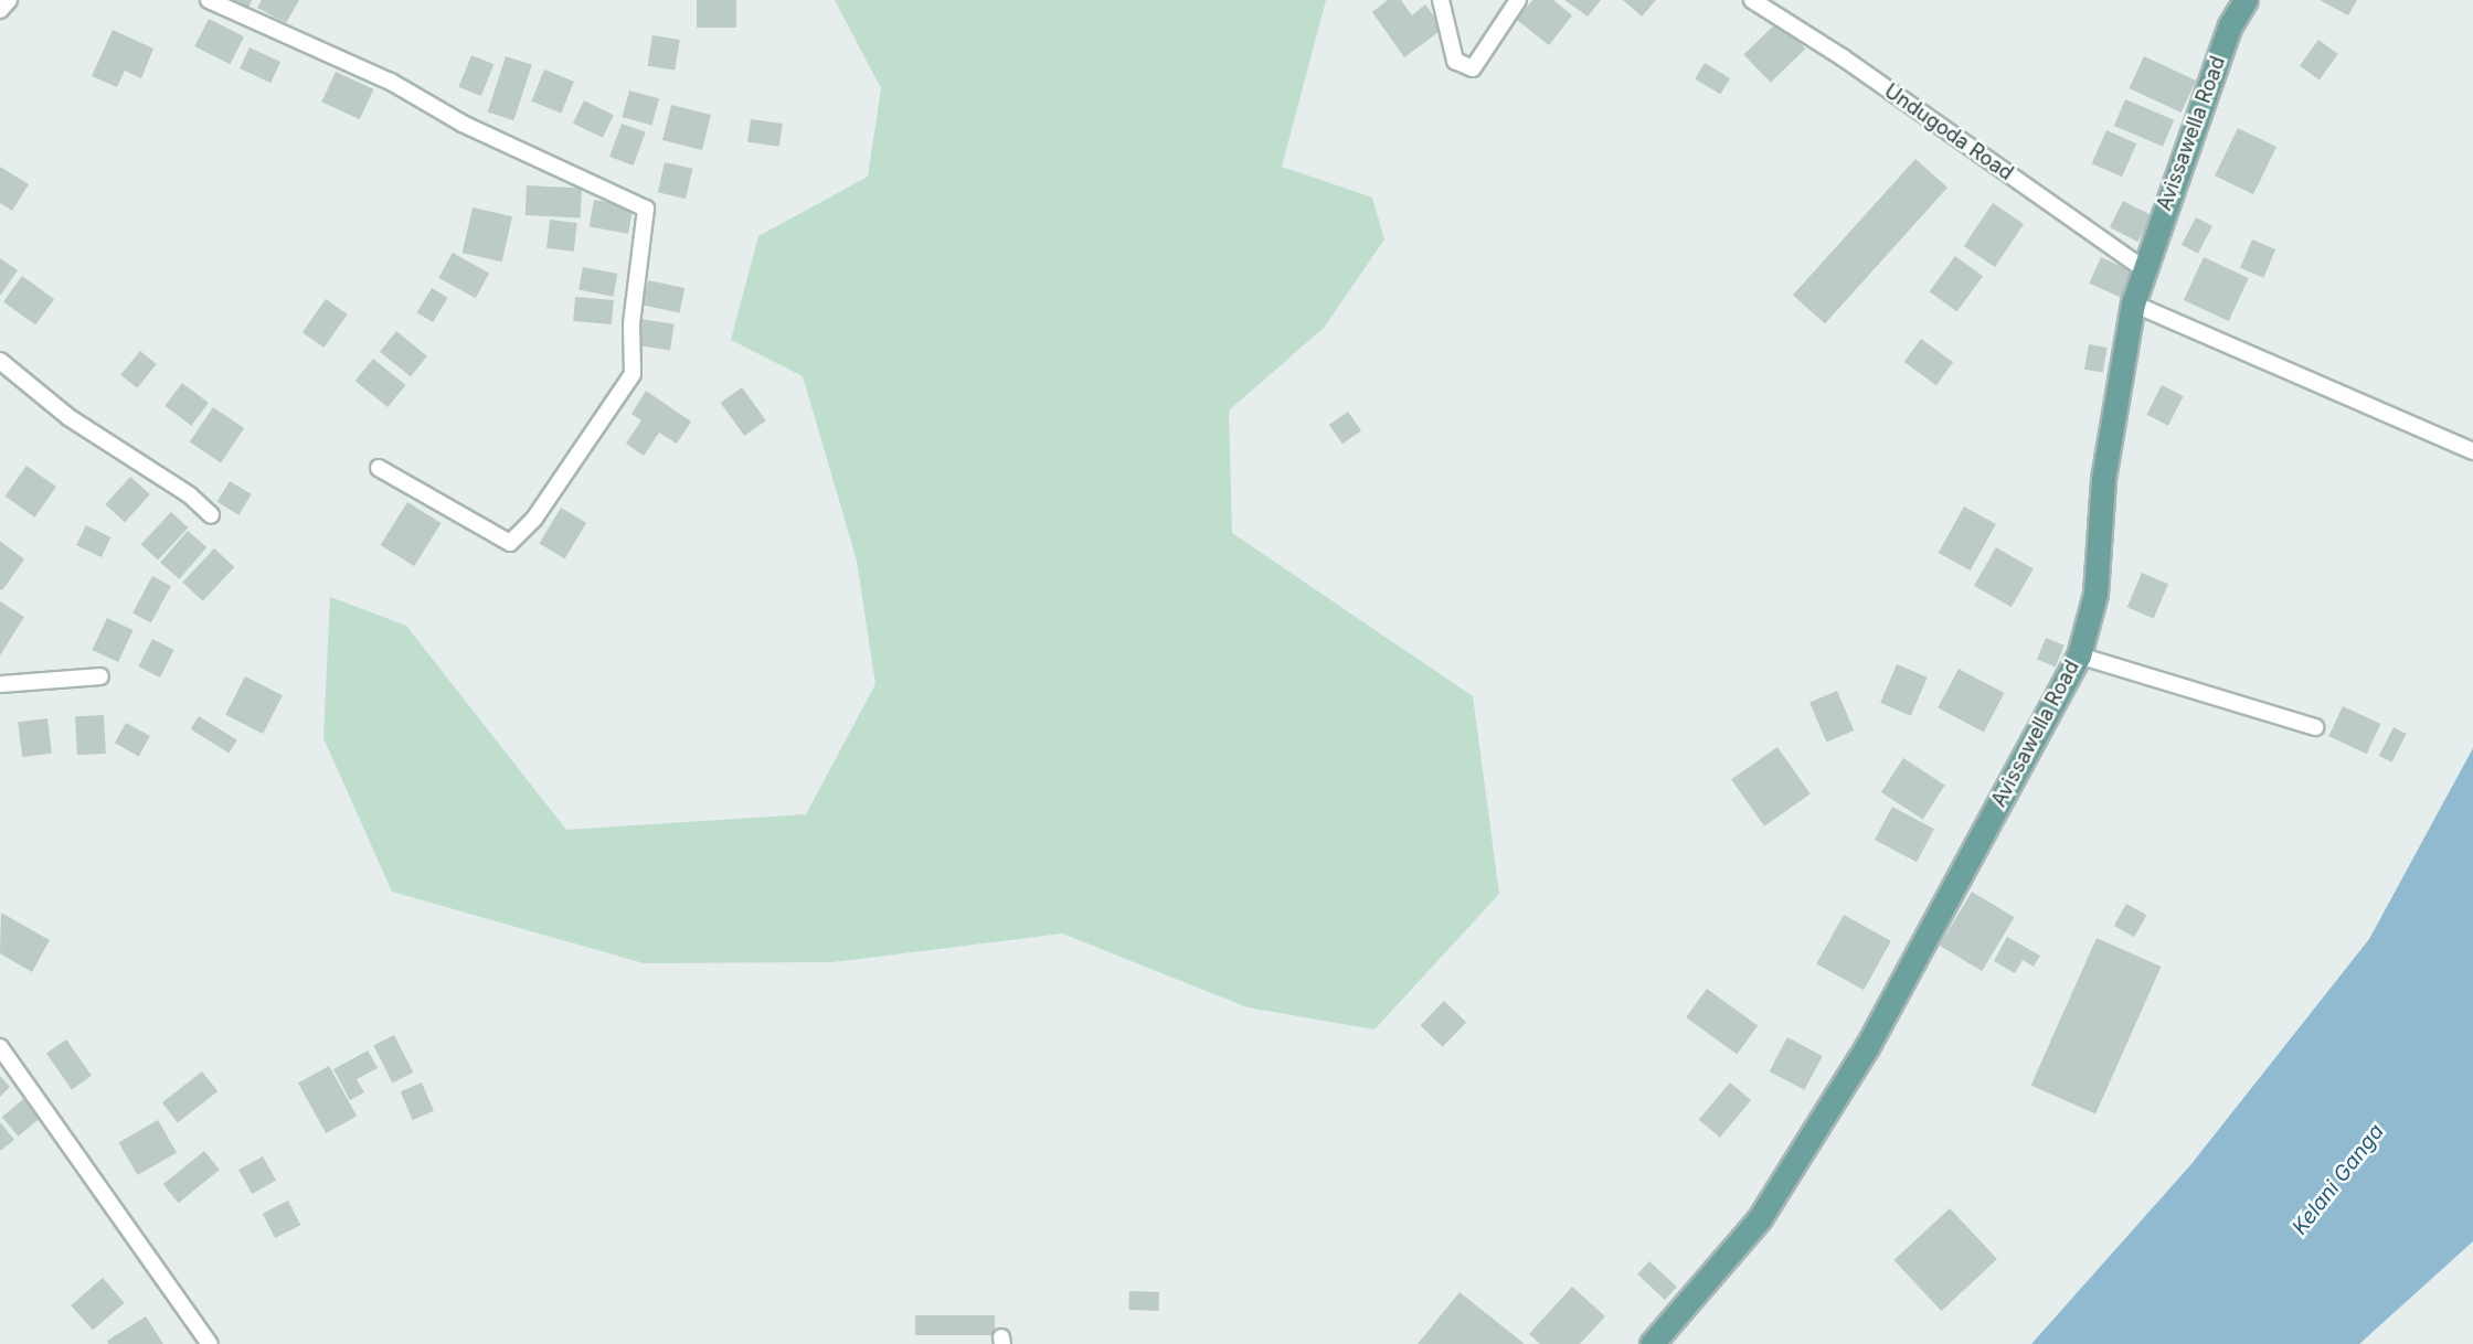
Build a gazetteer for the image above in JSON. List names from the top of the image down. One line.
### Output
{"streets":{"main road":["Avissawella Road"],"street":["Undugoda Road"]},"crossings":[["Undugoda Road","Avissawella Road"]],"water":["Kelani Ganga"]}
